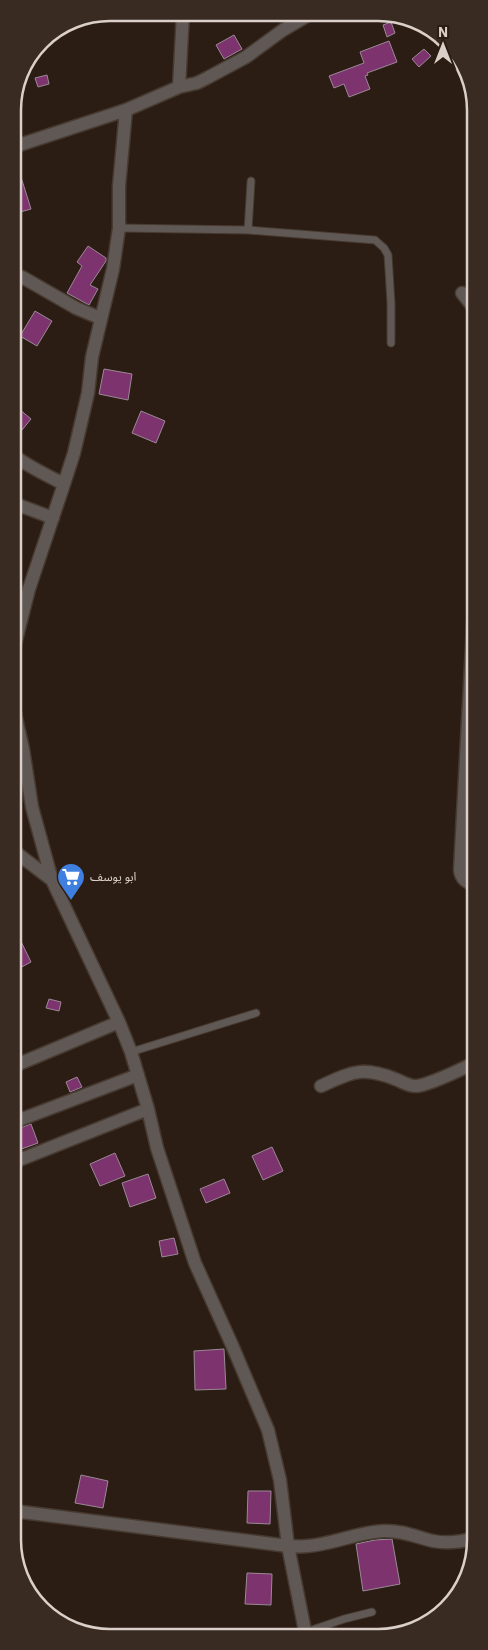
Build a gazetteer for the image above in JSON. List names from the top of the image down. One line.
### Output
{"places":{"supermarket":["ابو يوسف"]},"north":"top"}
